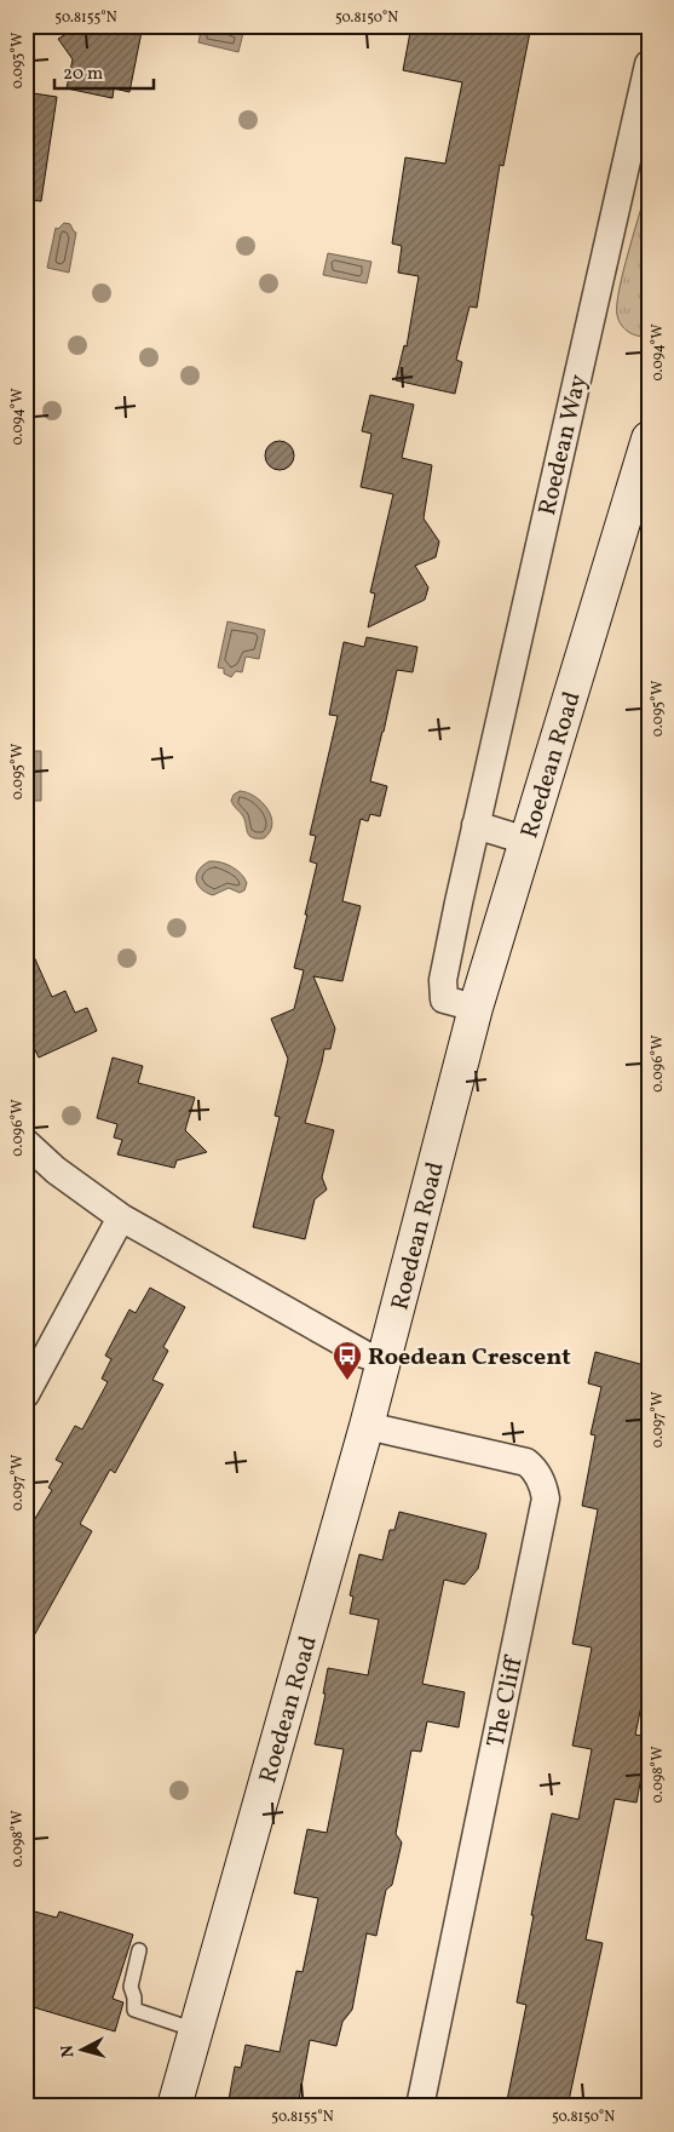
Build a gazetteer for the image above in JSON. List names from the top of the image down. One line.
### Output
{"streets":{"main road":["Roedean Road"],"street":["Roedean Way","The Cliff"]},"crossings":[["Roedean Way","Roedean Road"],["Roedean Road","The Cliff"]],"places":{"bus stop":["Roedean Crescent"]},"scale_bar":"20 m","north":"left","coordinates":["50.8155°N","50.8150°N","0.093°W","0.094°W","0.095°W","0.096°W","0.097°W","0.098°W"]}
